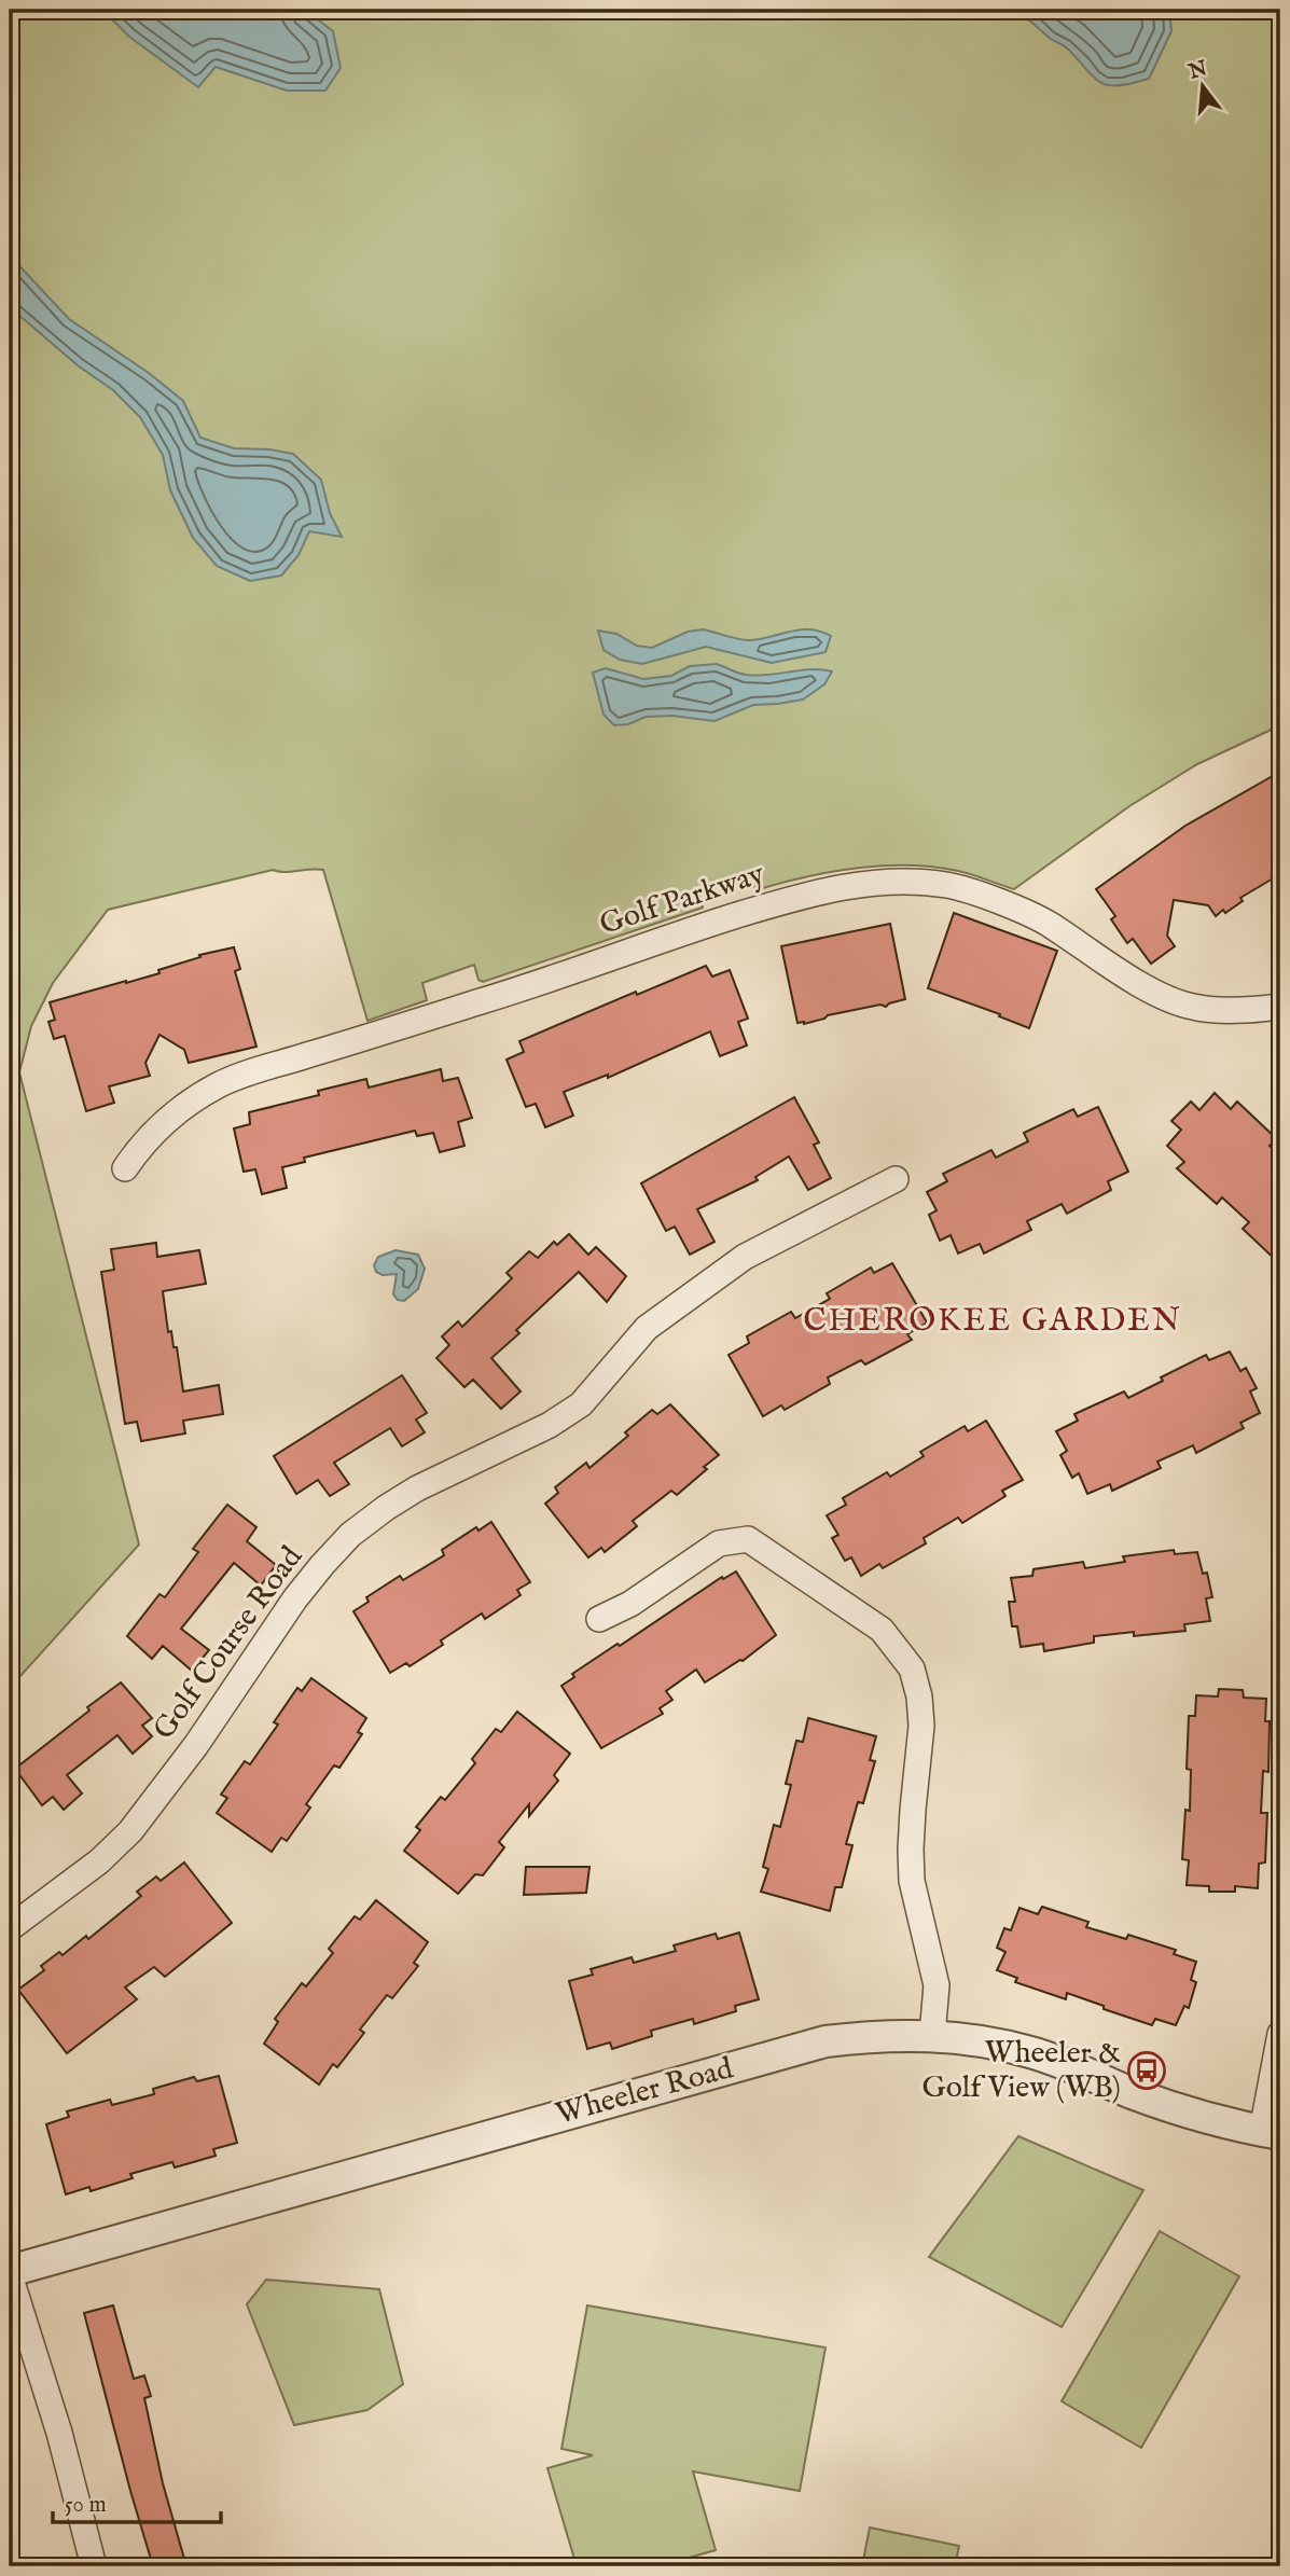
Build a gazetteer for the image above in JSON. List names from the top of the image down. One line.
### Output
{"streets":{"street":["Golf Parkway","Golf Course Road","Wheeler Road"]},"districts":["CHEROKEE GARDEN"],"places":{"bus stop":["Wheeler & Golf View (WB)"]},"scale_bar":"50 m","north":"top"}
